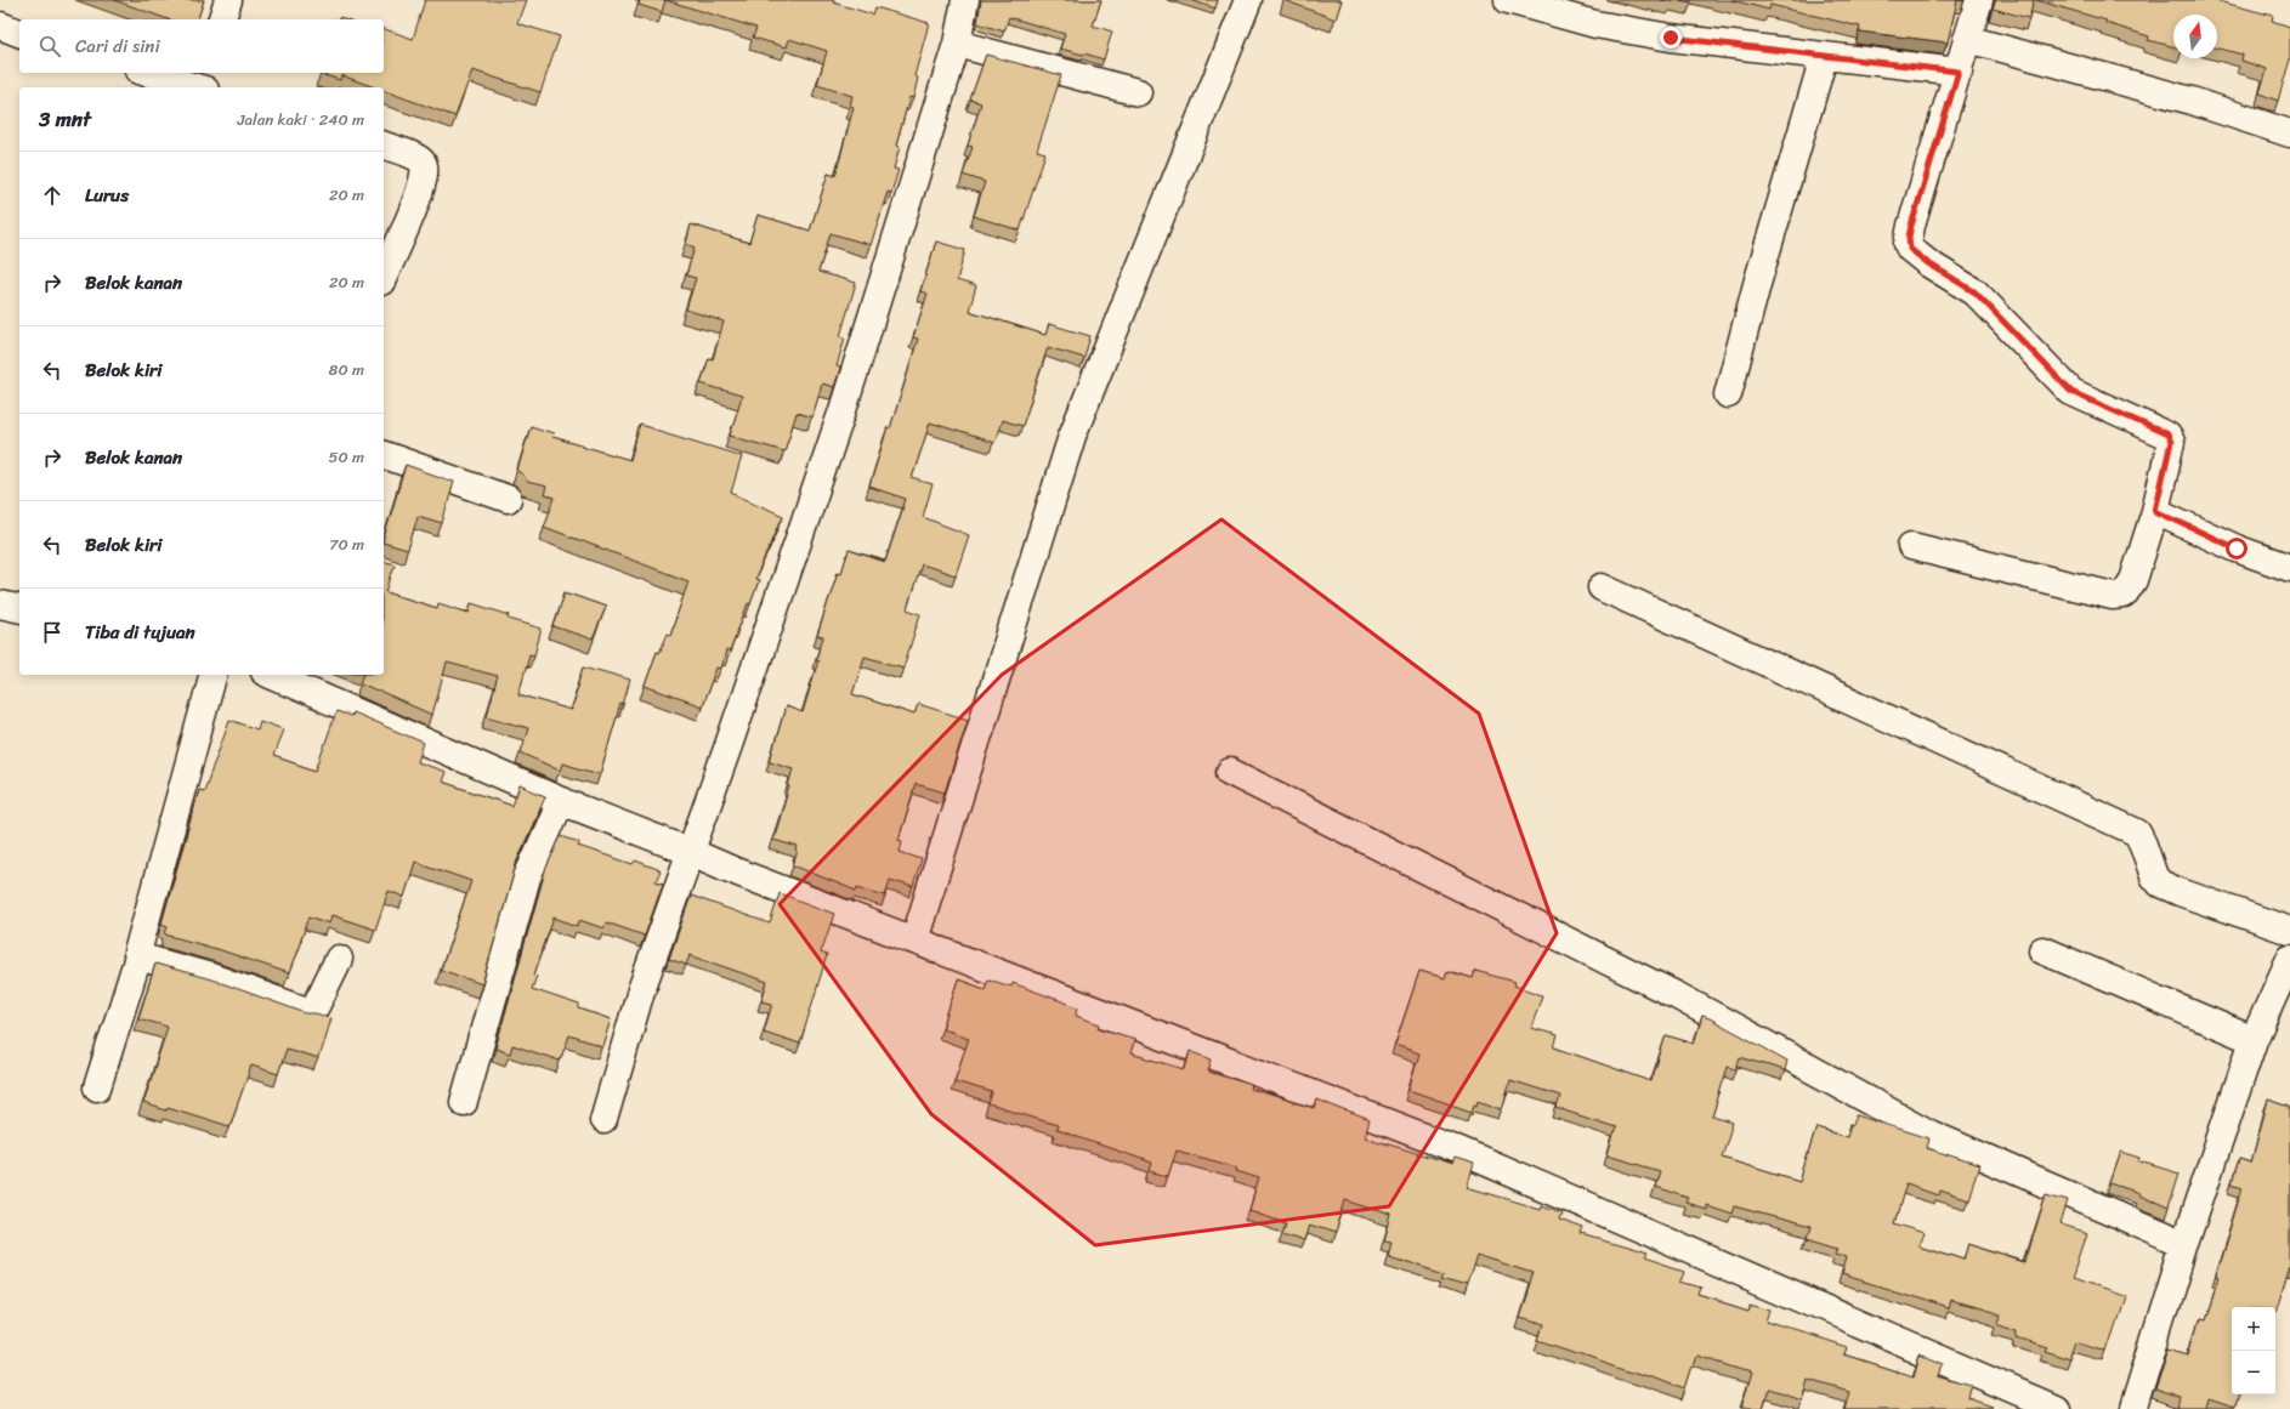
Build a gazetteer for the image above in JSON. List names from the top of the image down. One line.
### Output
{"north":"top","page":{"search":"Cari di sini","heading":["3 mnt","Jalan kaki · 240 m"],"list":[["Lurus","20 m"],["Belok kanan","20 m"],["Belok kiri","80 m"],["Belok kanan","50 m"],["Belok kiri","70 m"],"Tiba di tujuan"],"map_buttons":["+","−"]}}
